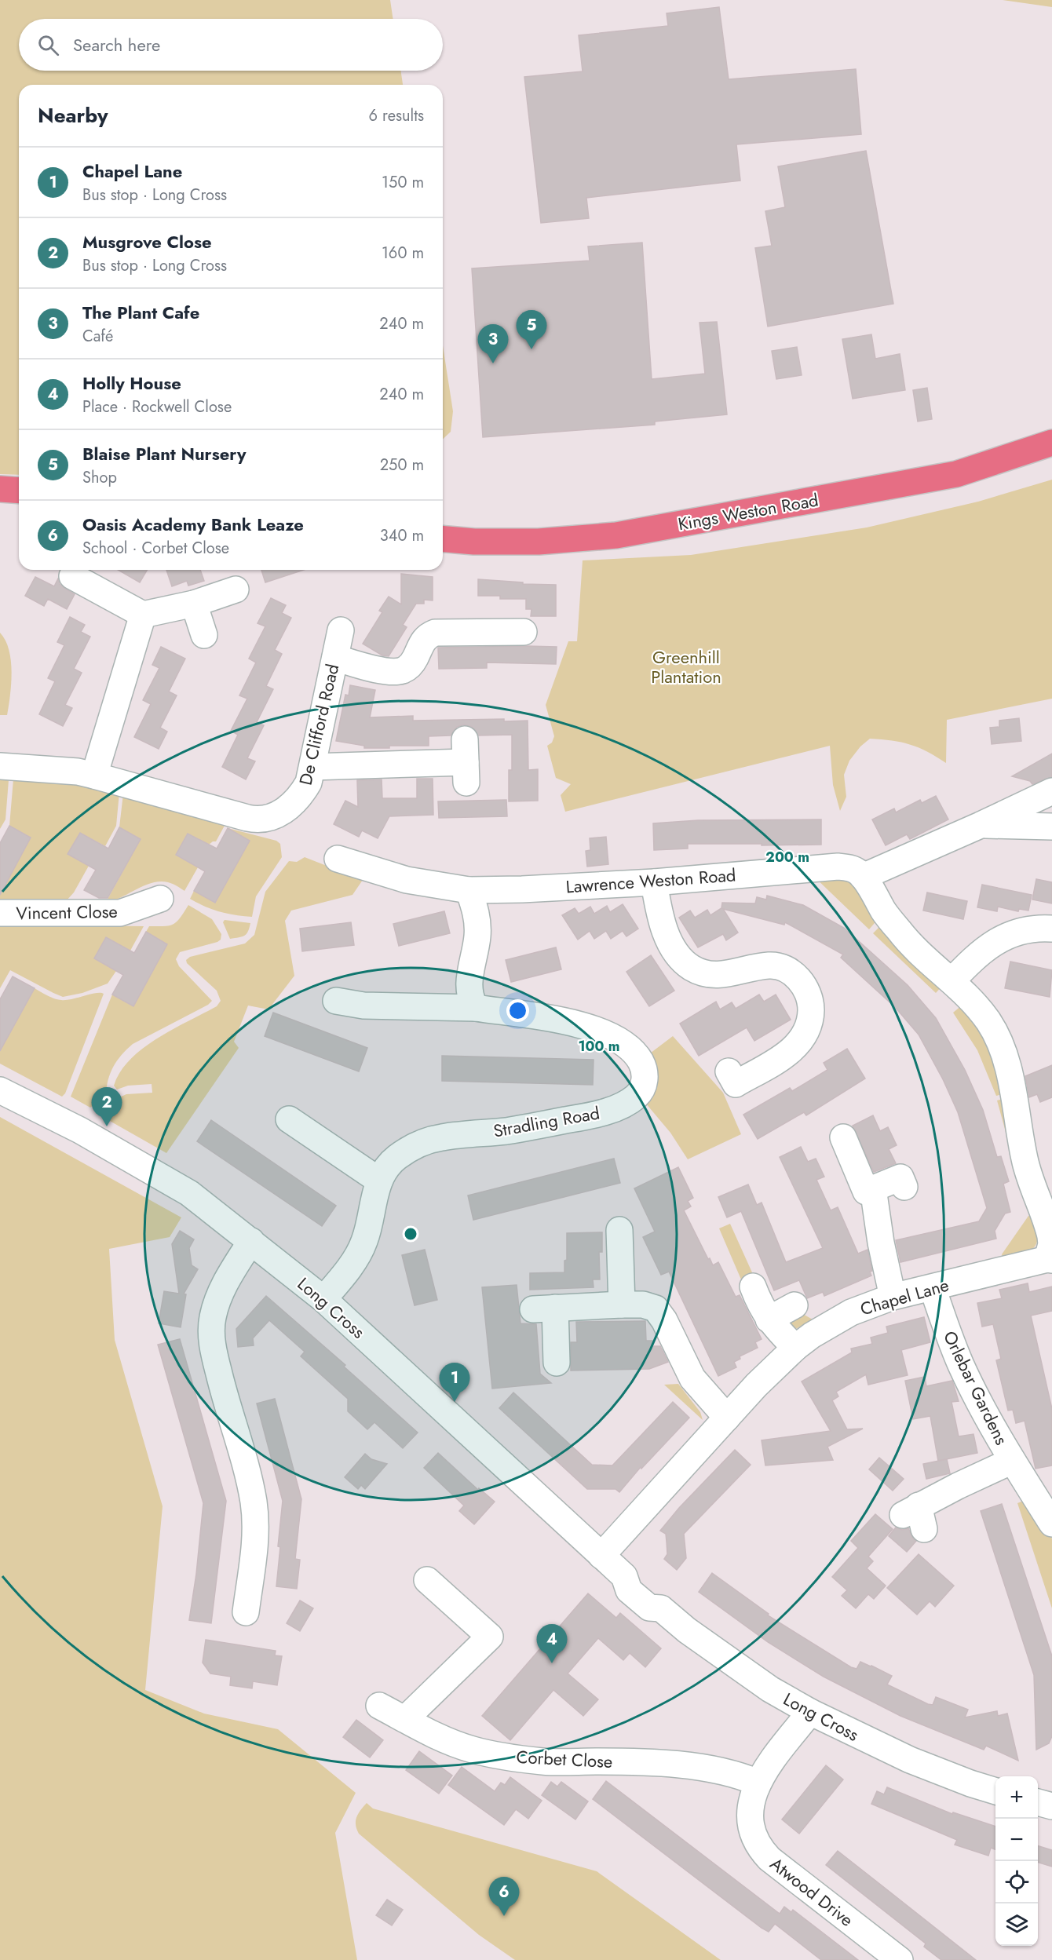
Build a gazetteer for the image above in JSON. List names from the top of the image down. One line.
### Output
{"streets":{"main road":["Kings Weston Road"],"street":["De Clifford Road","Lawrence Weston Road","Vincent Close","Stradling Road","Chapel Lane","Long Cross","Orlebar Gardens","Corbet Close","Atwood Drive"]},"crossings":[["Stradling Road","Long Cross"],["Chapel Lane","Long Cross"],["Chapel Lane","Orlebar Gardens"],["Long Cross","Atwood Drive"],["Corbet Close","Atwood Drive"]],"parks":["Greenhill Plantation"],"page":{"search":"Search here","heading":["Nearby","6 results"],"list":[{"mark":"1","name":"Chapel Lane","note":"Bus stop · Long Cross","value":"150 m"},{"mark":"2","name":"Musgrove Close","note":"Bus stop · Long Cross","value":"160 m"},{"mark":"3","name":"The Plant Cafe","note":"Café","value":"240 m"},{"mark":"4","name":"Holly House","note":"Place · Rockwell Close","value":"240 m"},{"mark":"5","name":"Blaise Plant Nursery","note":"Shop","value":"250 m"},{"mark":"6","name":"Oasis Academy Bank Leaze","note":"School · Corbet Close","value":"340 m"}],"pins":["5","3","2","1","4","6"],"map_buttons":["+","−"]},"rings":["200 m","100 m"]}
